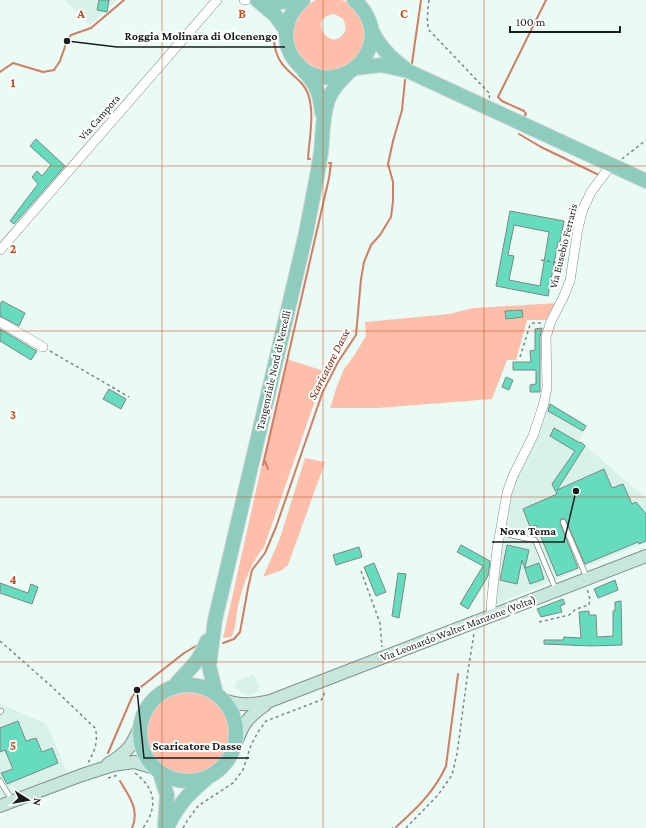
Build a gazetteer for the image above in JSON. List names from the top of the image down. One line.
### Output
{"streets":{"main road":["Tangenziale Nord di Vercelli","Via Leonardo Walter Manzone (Volta)"],"street":["Via Campora","Via Eusebio Ferraris"]},"crossings":[["Via Eusebio Ferraris","Via Leonardo Walter Manzone (Volta)"],["Tangenziale Nord di Vercelli","Via Leonardo Walter Manzone (Volta)"]],"water":["Scaricatore Dasse"],"places":["Roggia Molinara di Olcenengo","Nova Tema","Scaricatore Dasse"],"scale_bar":"100 m","north":"right","grid":{"columns":["A","B","C"],"rows":["1","2","3","4","5"]}}
